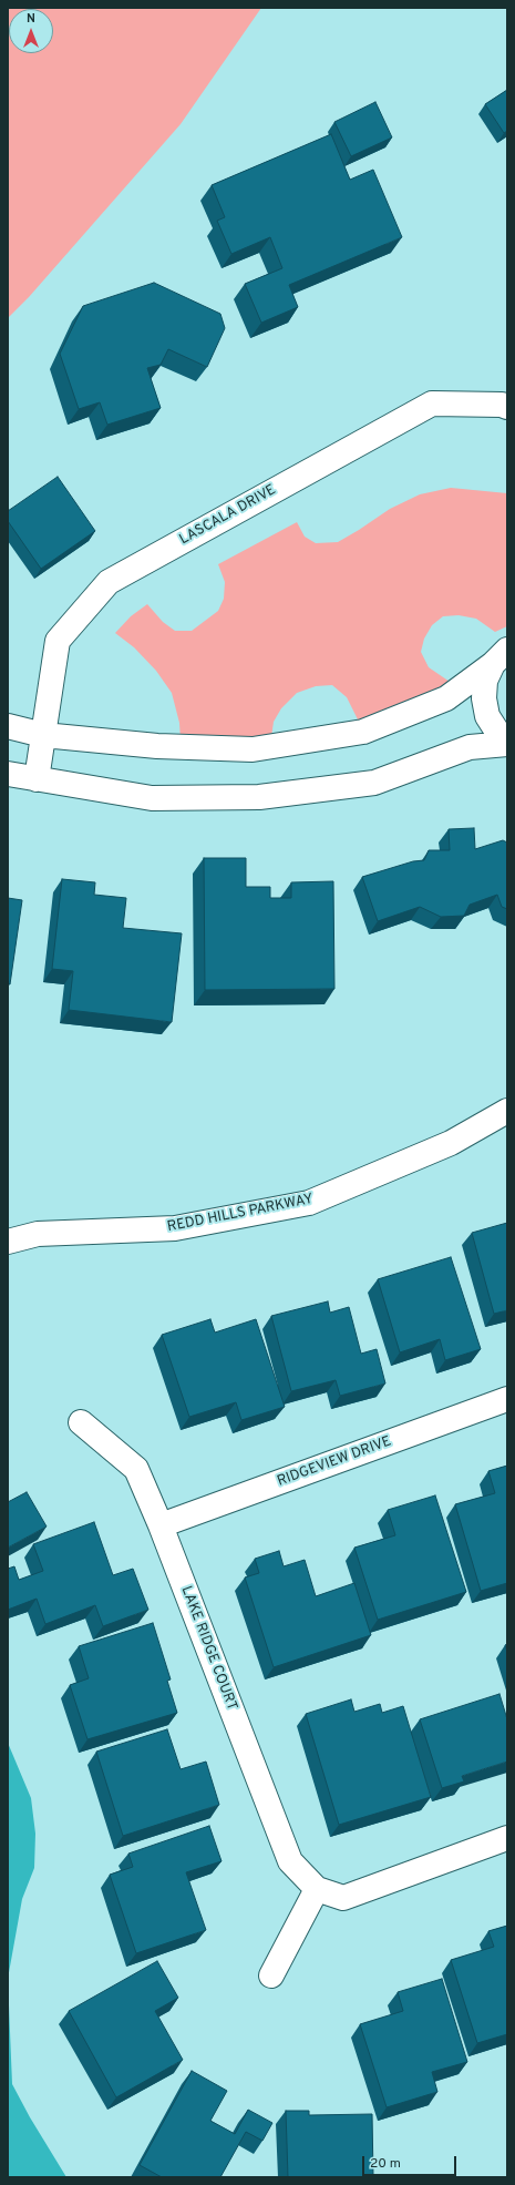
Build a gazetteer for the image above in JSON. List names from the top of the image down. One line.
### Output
{"streets":{"street":["LASCALA DRIVE","REDD HILLS PARKWAY","RIDGEVIEW DRIVE","LAKE RIDGE COURT"]},"crossings":[["RIDGEVIEW DRIVE","LAKE RIDGE COURT"]],"scale_bar":"20 m","north":"top"}
